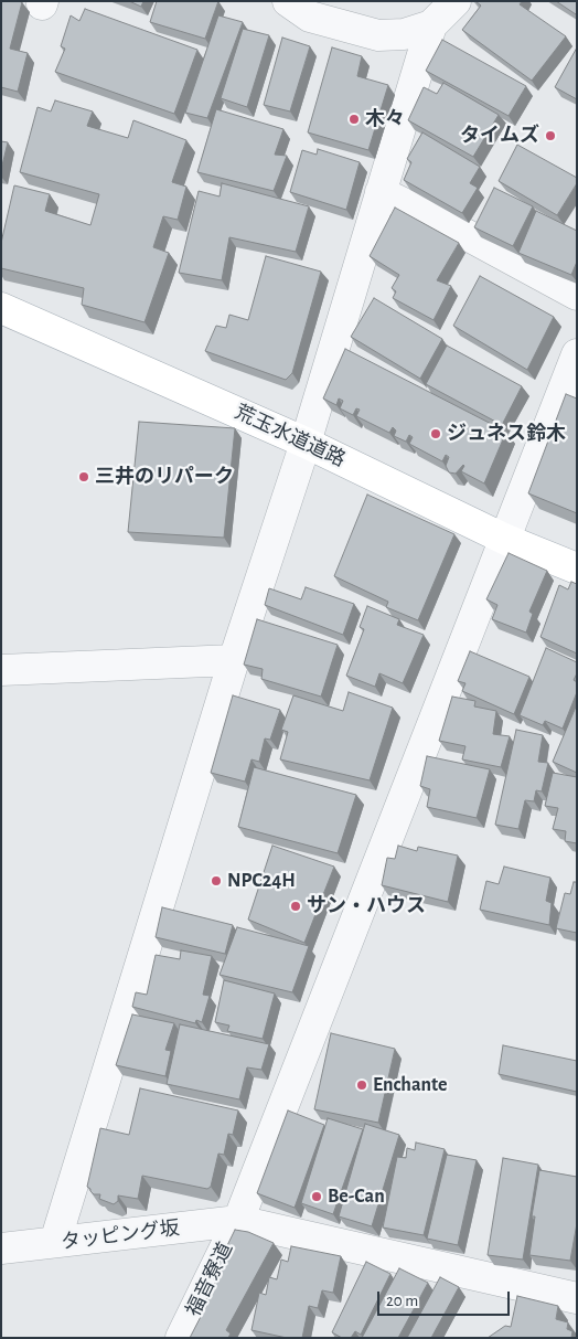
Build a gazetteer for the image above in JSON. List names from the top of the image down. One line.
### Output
{"streets":{"main road":["荒玉水道道路"],"street":["タッピング坂","福音寮道"]},"crossings":[["荒玉水道道路","福音寮道"],["タッピング坂","福音寮道"]],"places":["木々","タイムズ","ジュネス鈴木","三井のリパーク","NPC24H","サン・ハウス","Enchante","Be-Can"],"scale_bar":"20 m"}
